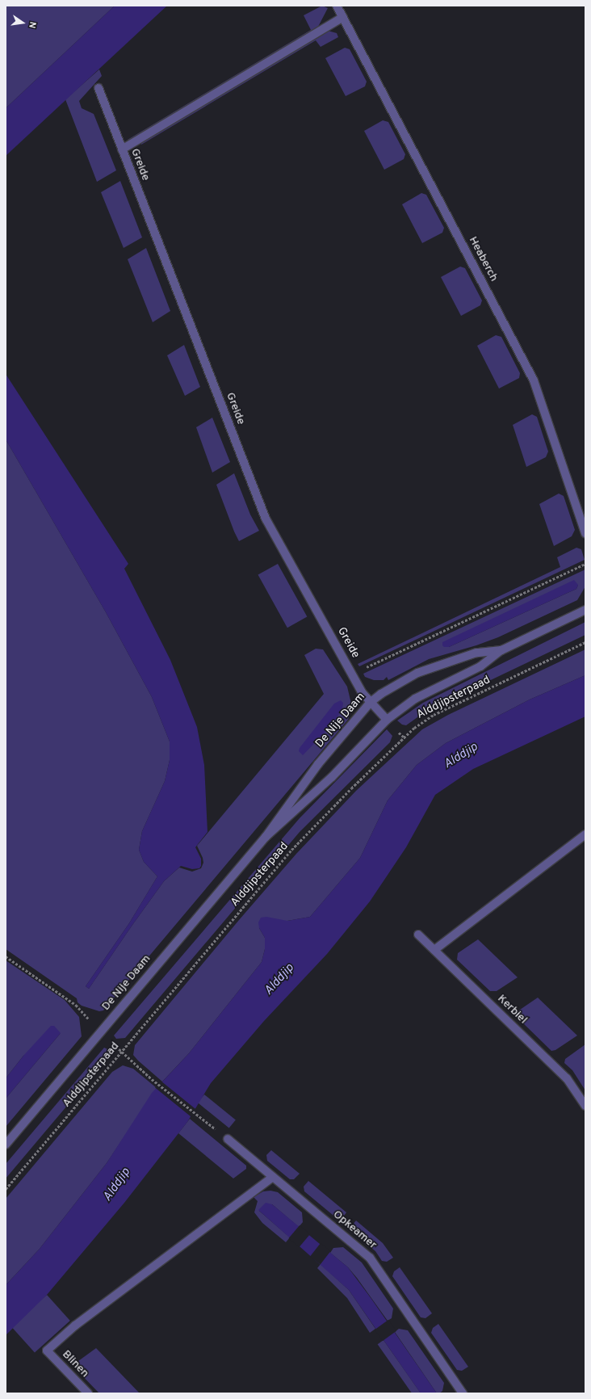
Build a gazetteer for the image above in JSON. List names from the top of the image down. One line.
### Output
{"streets":{"street":["Greide","Heaberch","De Nije Daam","Kerbiel","Opkeamer","Blinen"],"path":["Alddjipsterpaad"]},"crossings":[["Greide","De Nije Daam"],["Opkeamer","Blinen"]],"water":["Alddjip"],"north":"right"}
